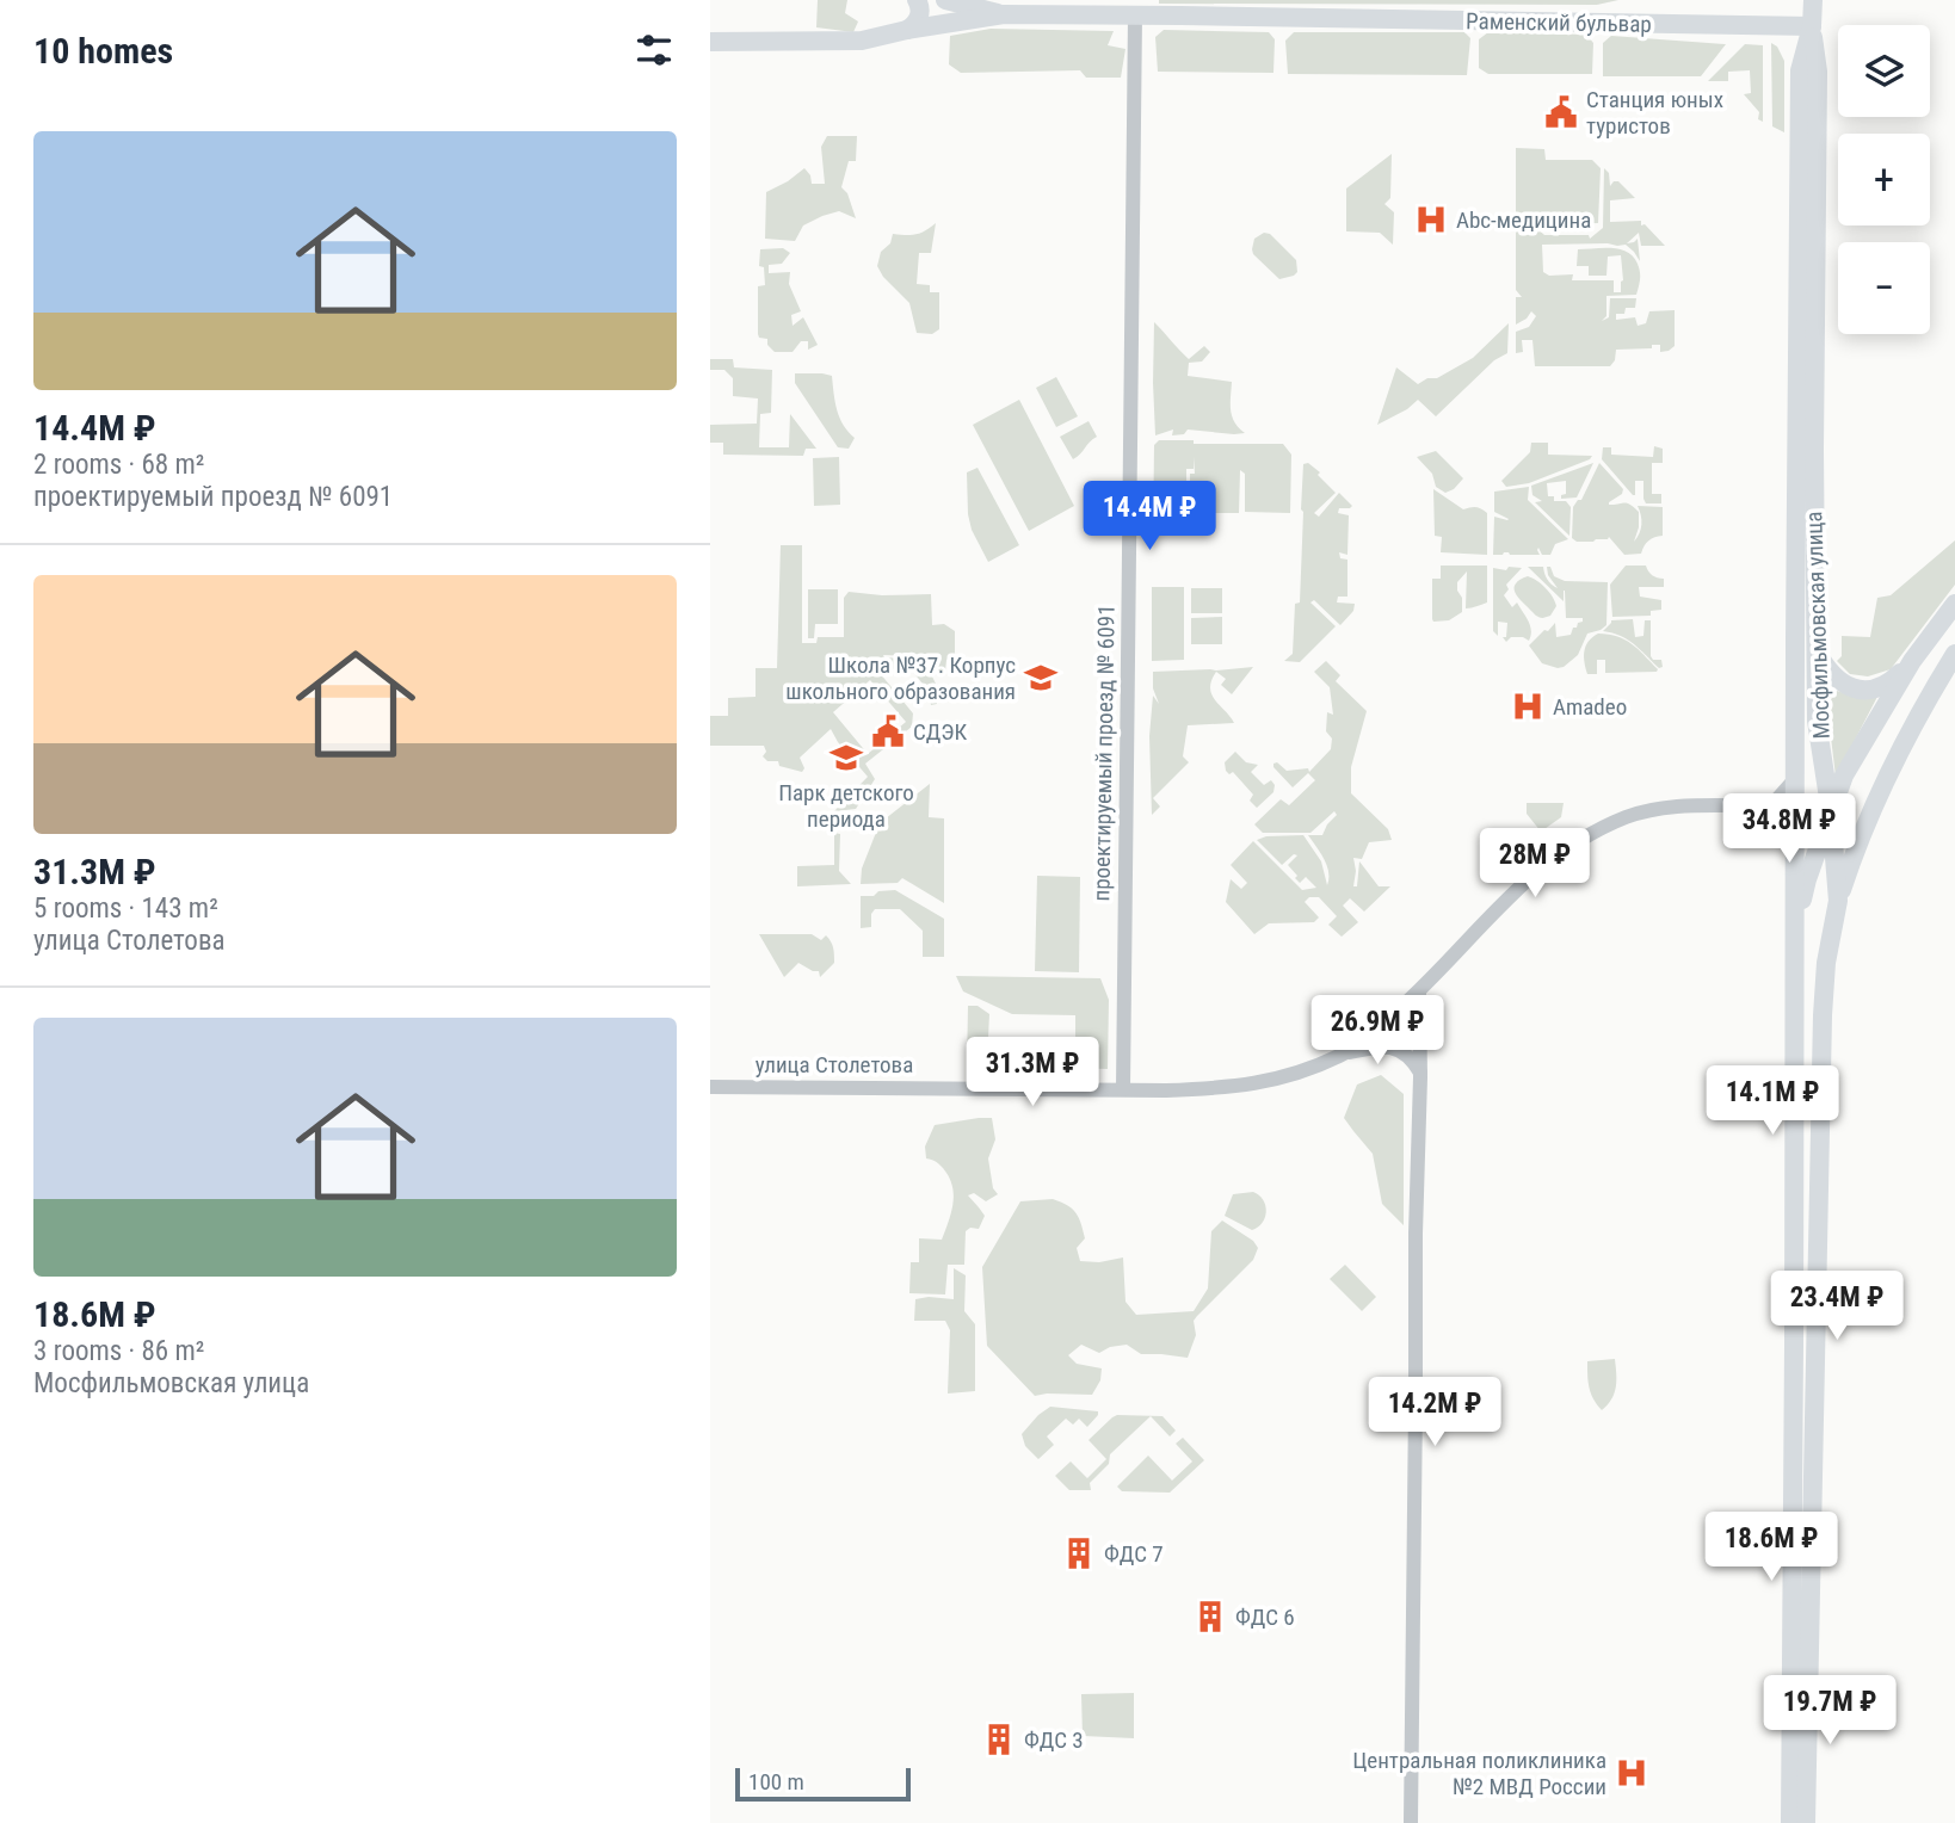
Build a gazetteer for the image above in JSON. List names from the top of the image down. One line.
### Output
{"streets":{"street":["Раменский бульвар","Мосфильмовская улица","проектируемый проезд № 6091","улица Столетова"]},"crossings":[["Раменский бульвар","Мосфильмовская улица"],["Раменский бульвар","проектируемый проезд № 6091"],["проектируемый проезд № 6091","улица Столетова"]],"places":{"public building":["Станция юных туристов","СДЭК"],"hospital":["Abc-медицина","Amadeo","Центральная поликлиника №2 МВД России"],"school or university":["Школа №37. Корпус школьного образования","Парк детского периода"],"building":["ФДС 7","ФДС 6","ФДС 3"]},"scale_bar":"100 m","page":{"heading":"10 homes","map_buttons":["+","−"],"list":[{"name":"14.4M ₽","note":"2 rooms · 68 m² · проектируемый проезд № 6091"},{"name":"31.3M ₽","note":"5 rooms · 143 m² · улица Столетова"},{"name":"18.6M ₽","note":"3 rooms · 86 m² · Мосфильмовская улица"}],"price":["14.4M ₽","34.8M ₽","28M ₽","26.9M ₽","31.3M ₽","14.1M ₽","23.4M ₽","14.2M ₽","18.6M ₽","19.7M ₽"],"scale":"100 m"}}
